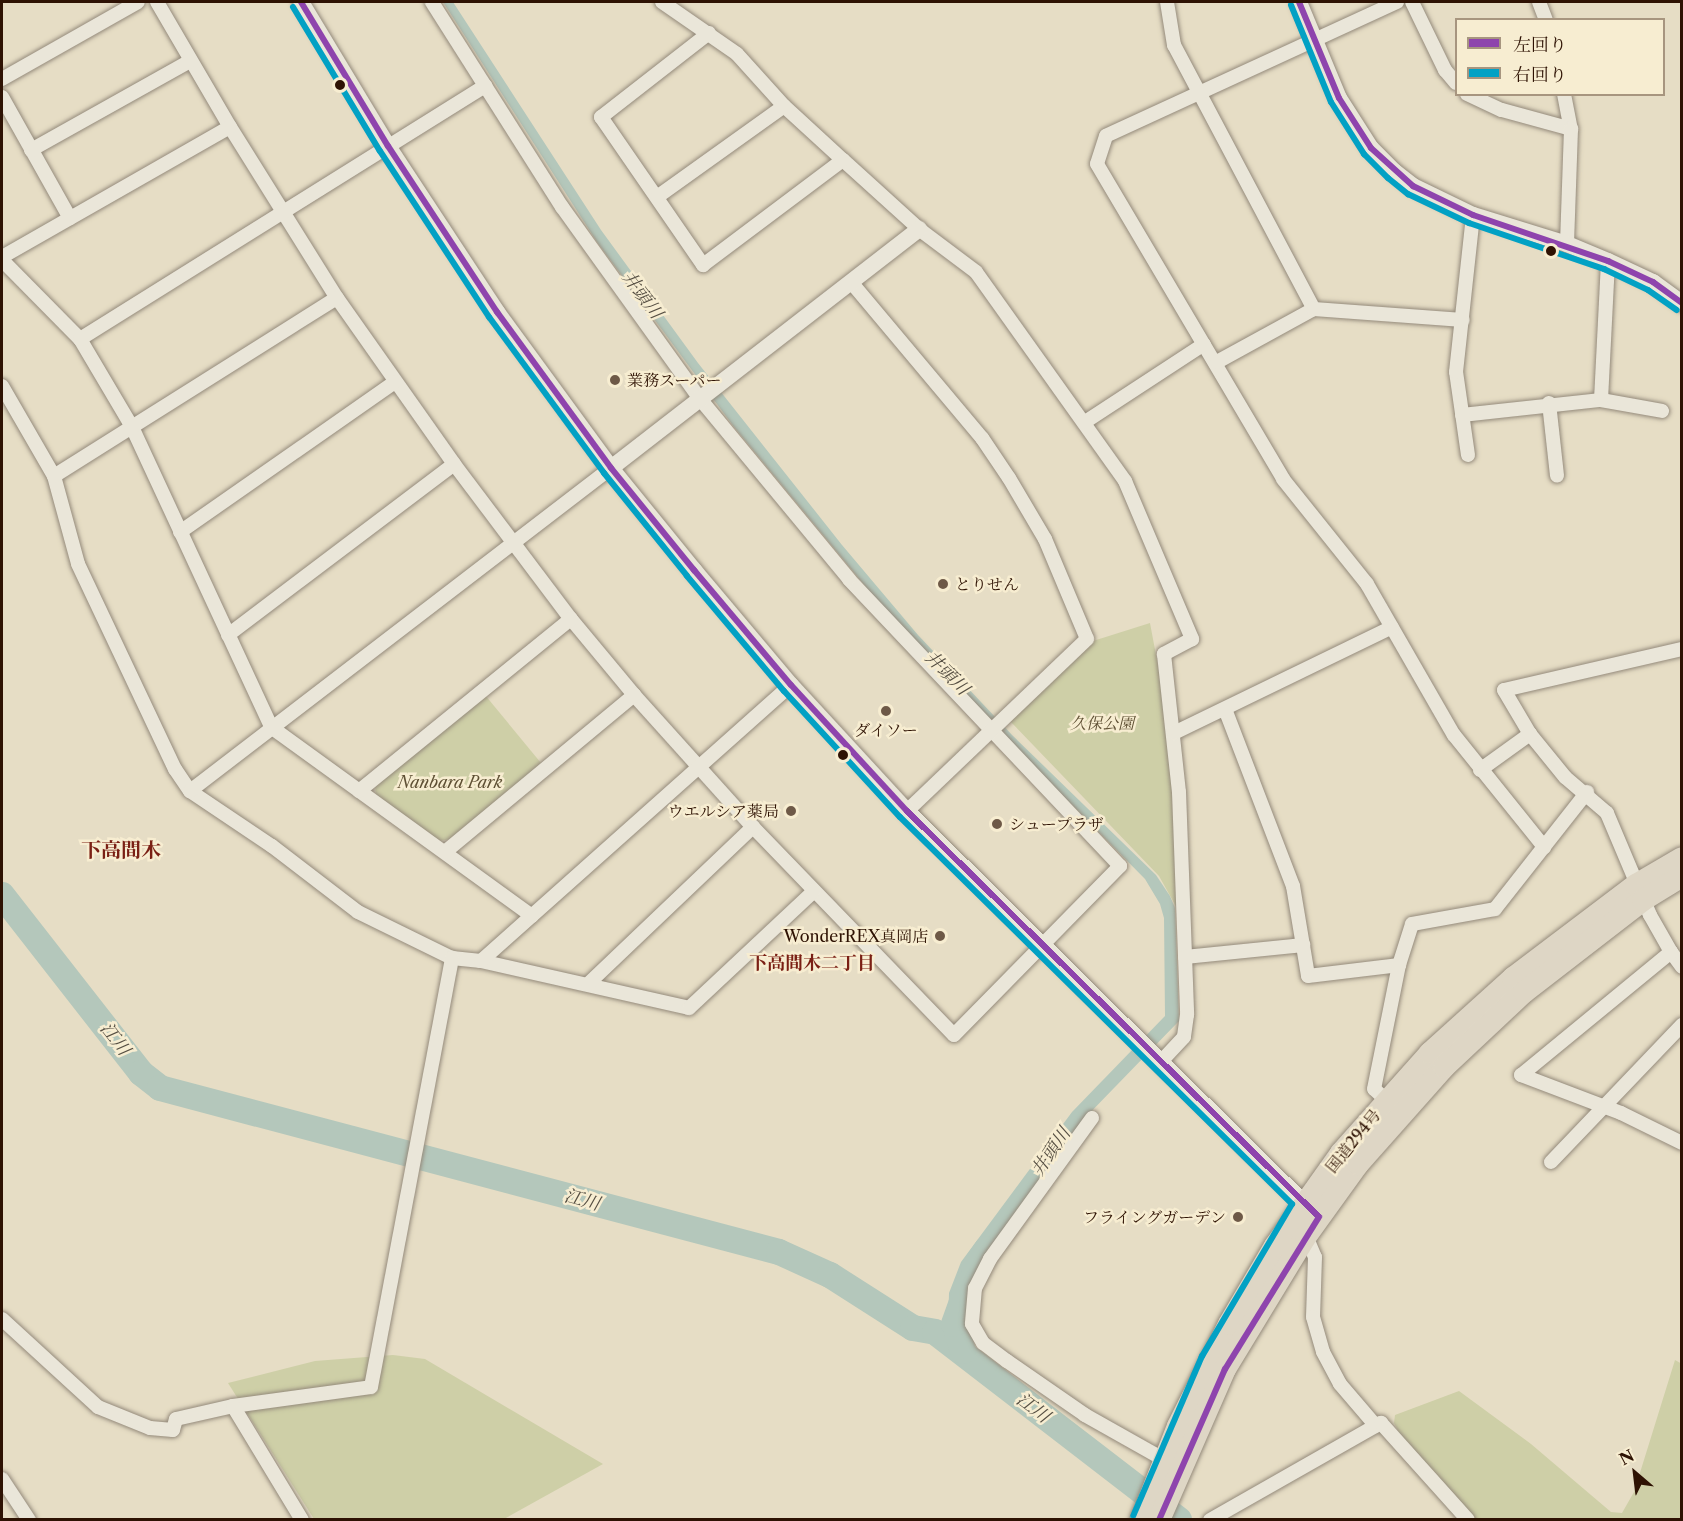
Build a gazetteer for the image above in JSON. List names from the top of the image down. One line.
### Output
{"streets":{"highway":["国道294号"]},"districts":["下高間木","下高間木二丁目"],"water":["井頭川","江川"],"parks":["久保公園","Nanbara Park"],"places":["業務スーパー","とりせん","ダイソー","ウエルシア薬局","シュープラザ","WonderREX真岡店","フライングガーデン"],"lines":["transit line 左回り","transit line 右回り"],"legend":["左回り","右回り"],"north":"top left"}
